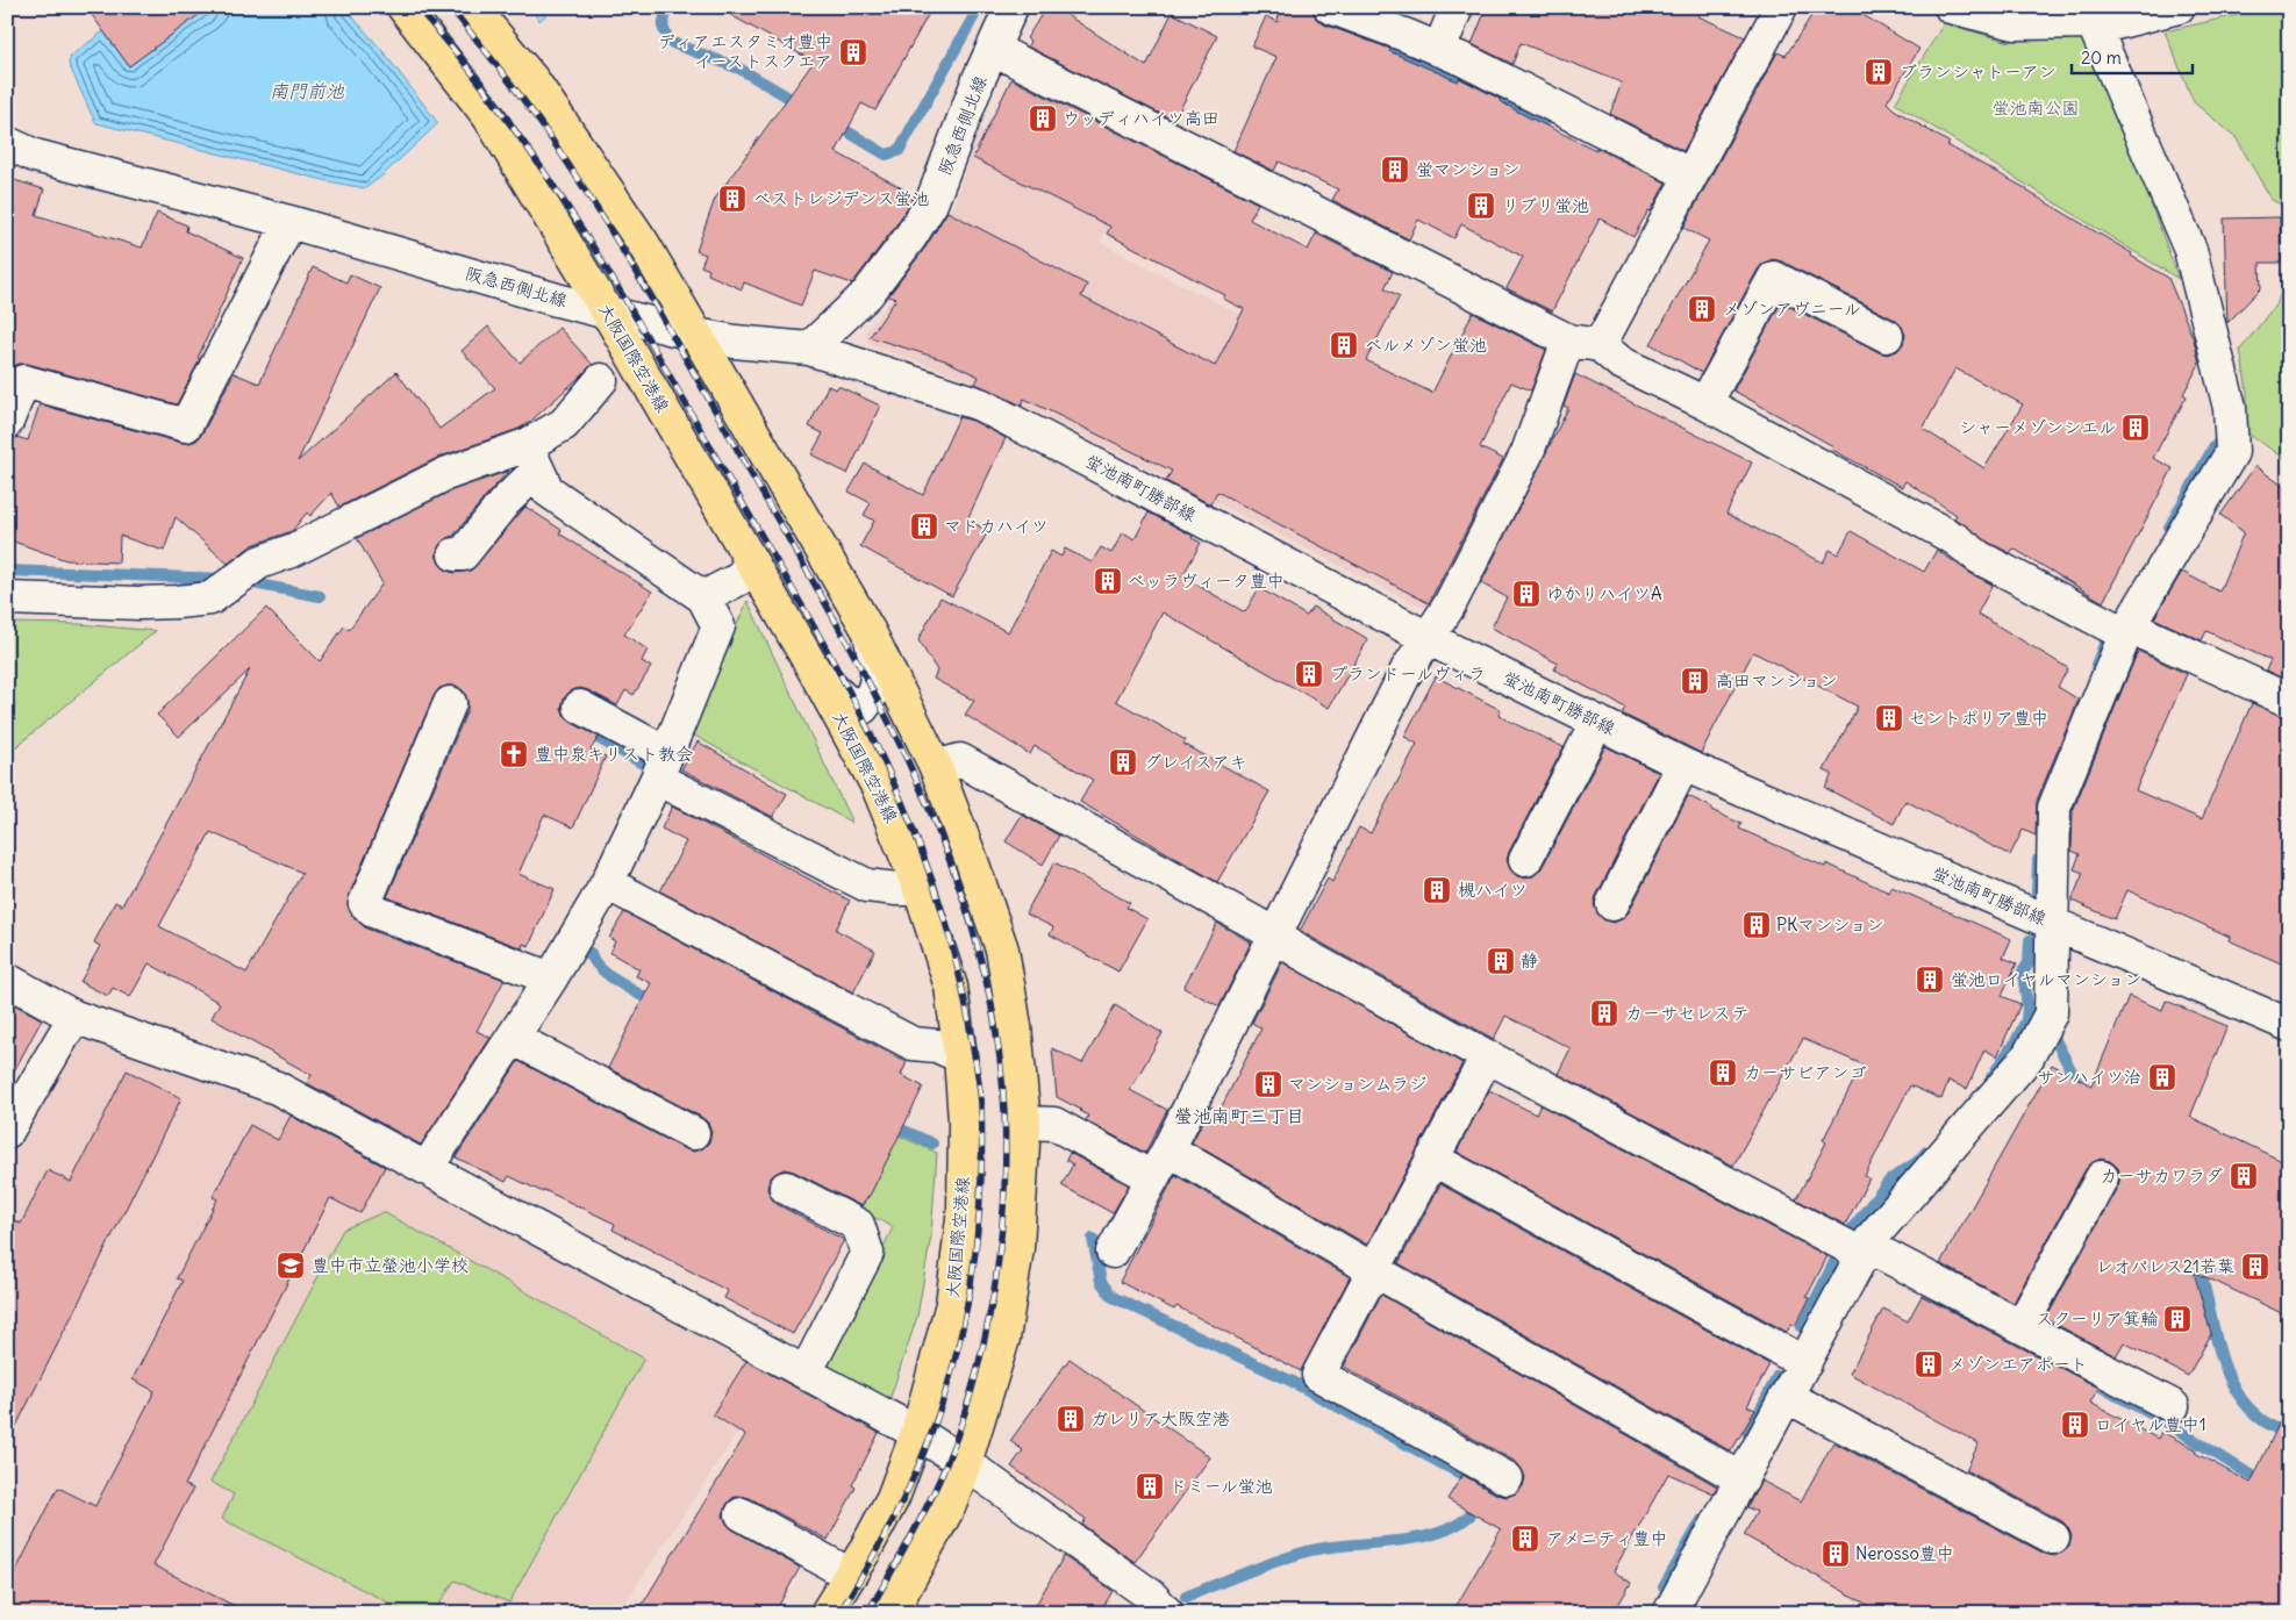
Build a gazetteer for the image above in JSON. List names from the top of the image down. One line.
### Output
{"streets":{"main road":["大阪国際空港線"],"street":["阪急西側北線","蛍池南町勝部線"]},"crossings":[["阪急西側北線","大阪国際空港線"],["阪急西側北線","蛍池南町勝部線"]],"districts":["螢池南町三丁目"],"water":["南門前池"],"parks":["蛍池南公園"],"places":{"building":["ディアエスタミオ豊中 イーストスクエア","ブランシャトーアン","ウッディハイツ高田","蛍マンション","ベストレジデンス蛍池","リブリ蛍池","メゾンアヴニール","ベルメゾン蛍池","シャーメゾンシエル","マドカハイツ","ベッラヴィータ豊中","ゆかりハイツA","プランドールヴィラ","高田マンション","セントポリア豊中","グレイスアキ","槻ハイツ","PKマンション","静","蛍池ロイヤルマンション","カーサセレステ","カーサビアンゴ","サンハイツ治","マンションムラジ","カーサカワラダ","レオパレス21若葉","スクーリア箕輪","メゾンエアポート","ガレリア大阪空港","ロイヤル豊中1","ドミール蛍池","アメニティ豊中","Nerosso豊中"],"church":["豊中泉キリスト教会"],"school or university":["豊中市立螢池小学校"]},"scale_bar":"20 m"}
